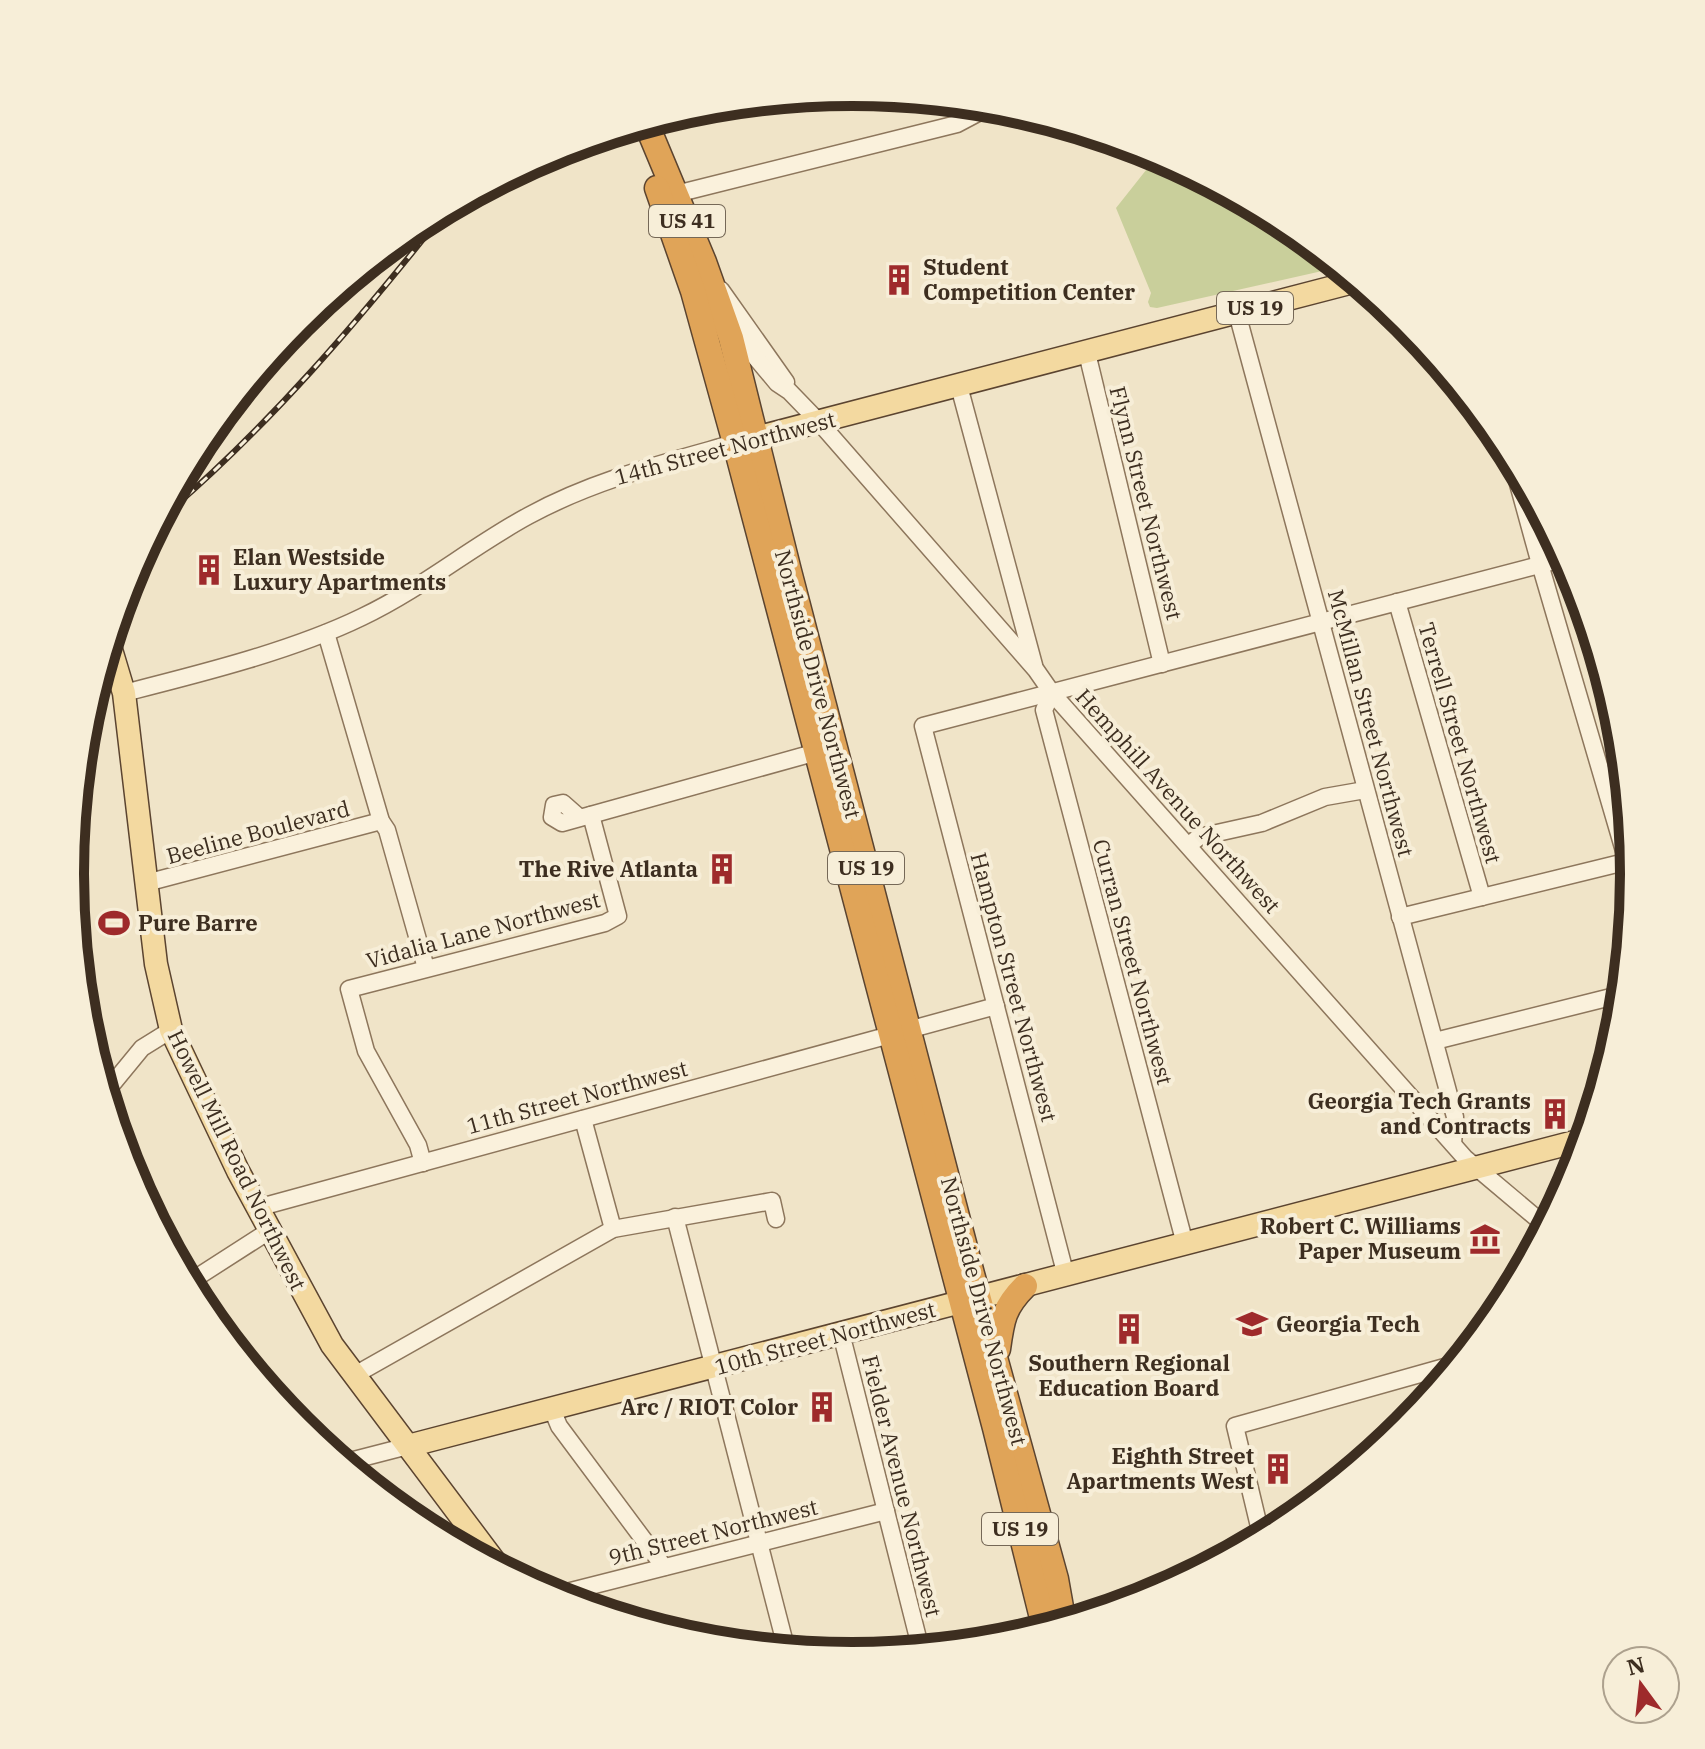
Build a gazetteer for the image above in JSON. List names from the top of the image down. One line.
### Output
{"streets":{"highway":["US 41","US 19","Northside Drive Northwest"],"main road":["14th Street Northwest","Howell Mill Road Northwest","10th Street Northwest"],"street":["Flynn Street Northwest","McMillan Street Northwest","Terrell Street Northwest","Hemphill Avenue Northwest","Beeline Boulevard","Vidalia Lane Northwest","Curran Street Northwest","Hampton Street Northwest","11th Street Northwest","Fielder Avenue Northwest","9th Street Northwest"]},"crossings":[["14th Street Northwest","Flynn Street Northwest"],["14th Street Northwest","Northside Drive Northwest"],["14th Street Northwest","McMillan Street Northwest"],["14th Street Northwest","Hemphill Avenue Northwest"],["14th Street Northwest","Howell Mill Road Northwest"],["Northside Drive Northwest","Hemphill Avenue Northwest"],["Northside Drive Northwest","Vidalia Lane Northwest"],["Northside Drive Northwest","11th Street Northwest"],["Northside Drive Northwest","10th Street Northwest"],["McMillan Street Northwest","Hemphill Avenue Northwest"],["Hemphill Avenue Northwest","Curran Street Northwest"],["Hemphill Avenue Northwest","Hampton Street Northwest"],["Hemphill Avenue Northwest","10th Street Northwest"],["Beeline Boulevard","Howell Mill Road Northwest"],["Vidalia Lane Northwest","11th Street Northwest"],["Curran Street Northwest","Hampton Street Northwest"],["Curran Street Northwest","10th Street Northwest"],["Hampton Street Northwest","11th Street Northwest"],["Hampton Street Northwest","10th Street Northwest"],["11th Street Northwest","Howell Mill Road Northwest"],["Howell Mill Road Northwest","10th Street Northwest"],["10th Street Northwest","Fielder Avenue Northwest"],["Fielder Avenue Northwest","9th Street Northwest"]],"places":{"building":["Student Competition Center","Elan Westside Luxury Apartments","The Rive Atlanta","Georgia Tech Grants and Contracts","Southern Regional Education Board","Arc / RIOT Color","Eighth Street Apartments West"],"sports":["Pure Barre"],"museum":["Robert C. Williams Paper Museum"],"school or university":["Georgia Tech"]},"north":"top"}
